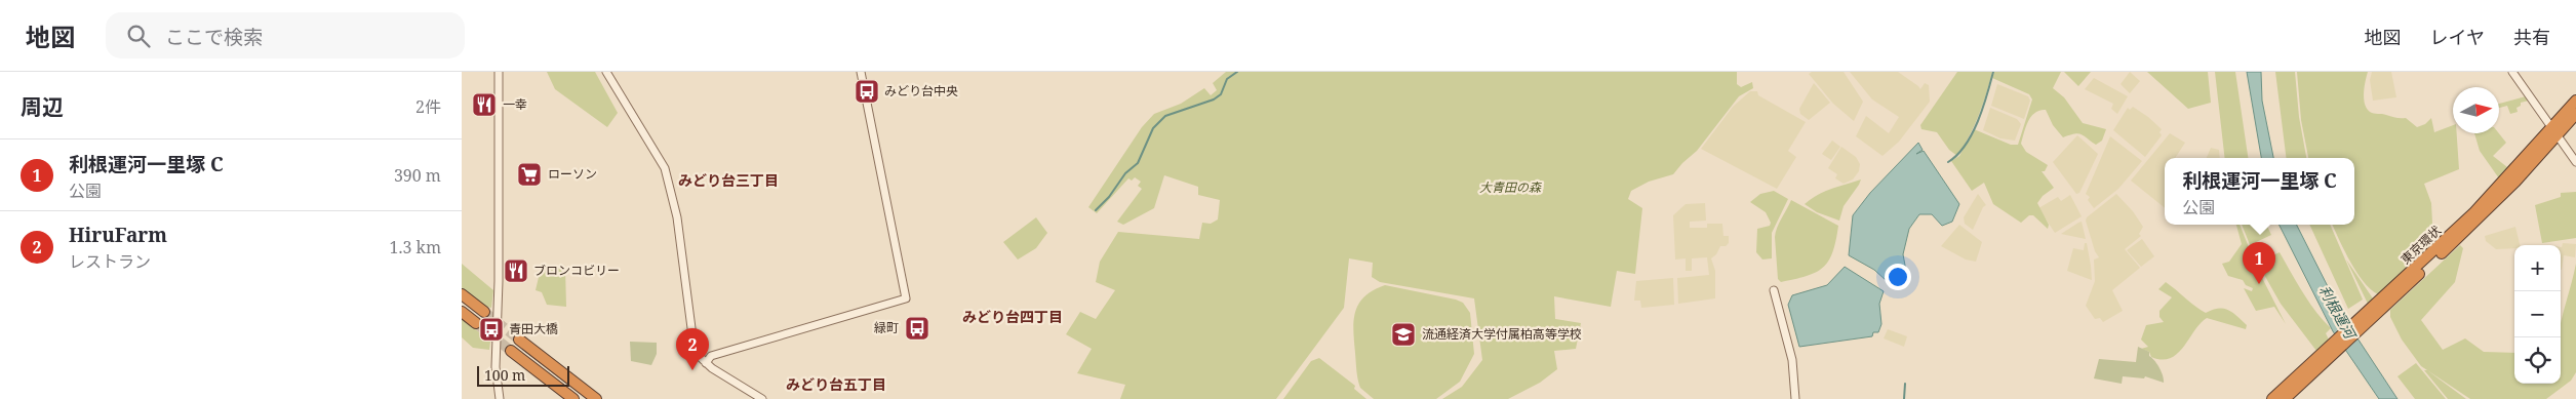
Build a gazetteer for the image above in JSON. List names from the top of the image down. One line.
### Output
{"streets":{"highway":["東京環状"]},"districts":["みどり台三丁目","みどり台四丁目","みどり台五丁目"],"water":["利根運河"],"parks":["大青田の森"],"places":{"bus stop":["みどり台中央","緑町","青田大橋"],"restaurant":["一幸","ブロンコビリー"],"supermarket":["ローソン"],"school or university":["流通経済大学付属柏高等学校"]},"scale_bar":"100 m","north":"right","page":{"header":"地図","search":"ここで検索","nav":["地図","レイヤ","共有"],"heading":["周辺","2件"],"list":[{"mark":"1","name":"利根運河一里塚 C","note":"公園","value":"390 m"},{"mark":"2","name":"HiruFarm","note":"レストラン","value":"1.3 km"}],"popup":["利根運河一里塚 C","公園"],"pins":["1","2"],"map_buttons":["+","−"],"scale":"100 m"}}
